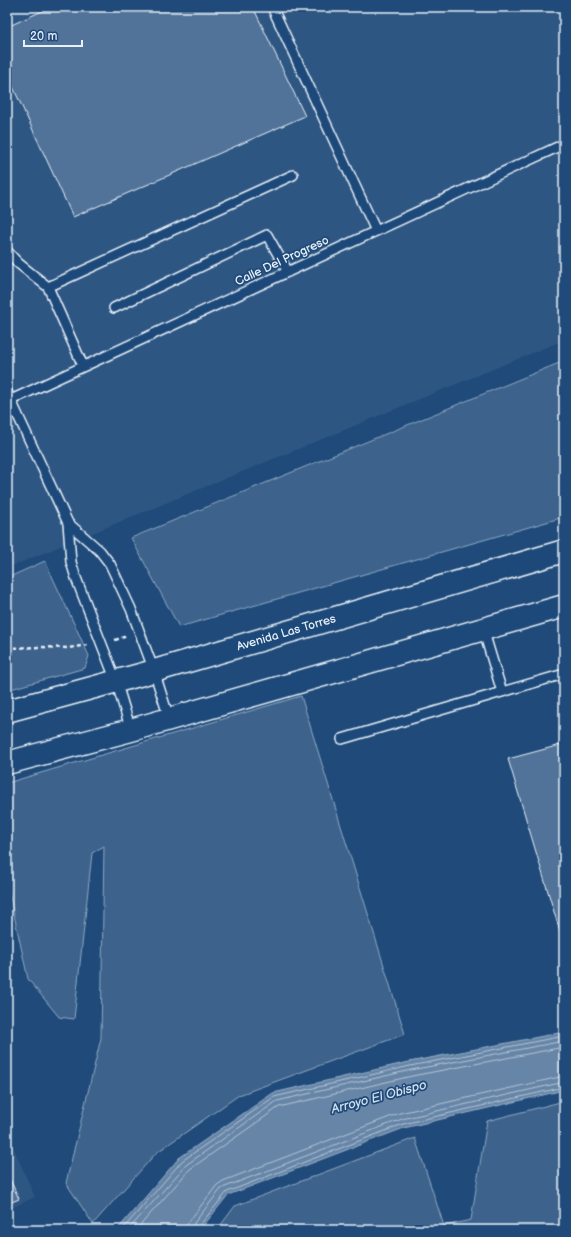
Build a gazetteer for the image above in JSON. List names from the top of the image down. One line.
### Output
{"streets":{"street":["Avenida Las Torres"],"lane":["Calle Del Progreso"]},"water":["Arroyo El Obispo"],"scale_bar":"20 m"}
